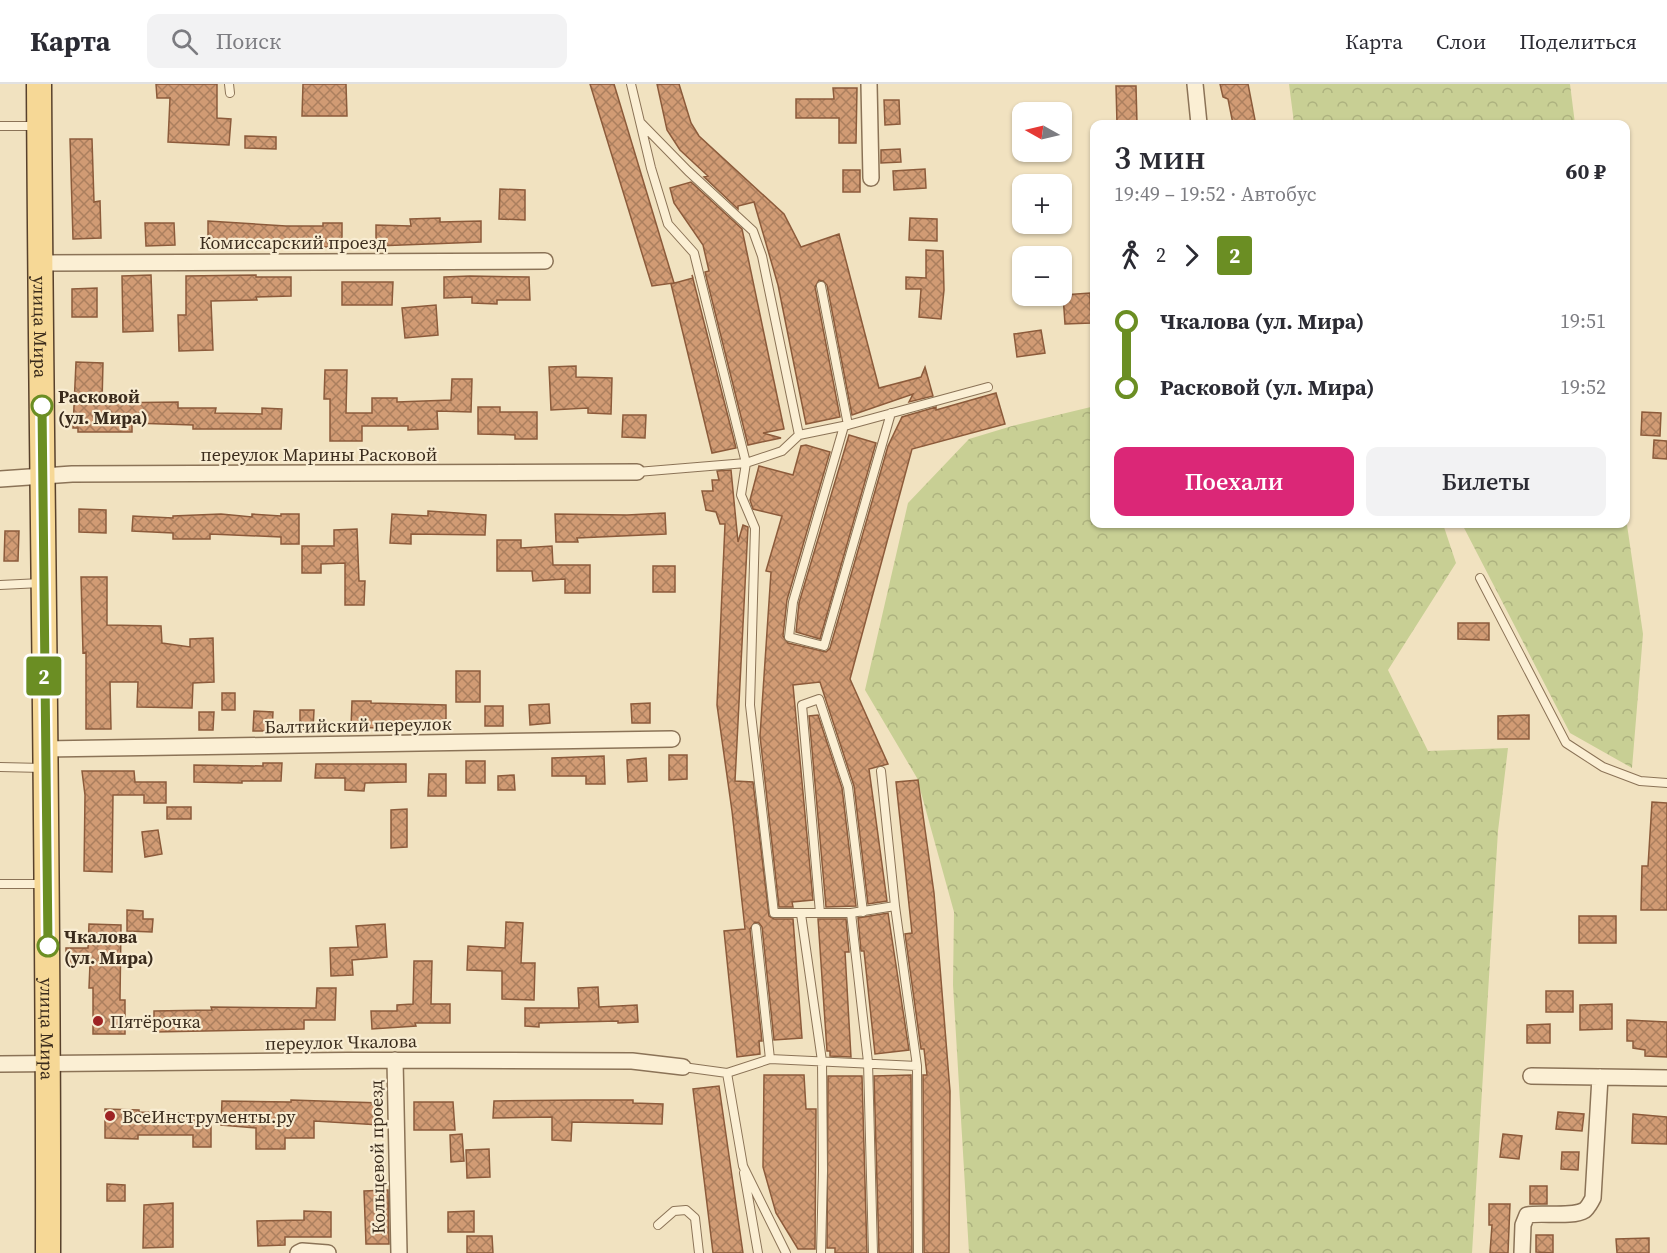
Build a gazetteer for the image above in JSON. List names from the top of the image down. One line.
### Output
{"streets":{"main road":["улица Мира"],"street":["Комиссарский проезд","переулок Марины Расковой","Балтийский переулок","переулок Чкалова","Кольцевой проезд"]},"crossings":[["Комиссарский проезд","улица Мира"],["улица Мира","переулок Марины Расковой"],["улица Мира","Балтийский переулок"],["улица Мира","переулок Чкалова"],["переулок Чкалова","Кольцевой проезд"]],"places":["Расковой (ул. Мира)","Чкалова (ул. Мира)","Пятёрочка","ВсеИнструменты.ру"],"lines":["bus line 2"],"north":"left","page":{"header":"Карта","search":"Поиск","nav":["Карта","Слои","Поделиться"],"on_map":"2","map_buttons":["+","−"],"heading":["3 мин","19:49 – 19:52 · Автобус","60 ₽"],"legs":["2","2"],"list":[{"name":"Чкалова (ул. Мира)","value":"19:51"},{"name":"Расковой (ул. Мира)","value":"19:52"}],"buttons":["Поехали","Билеты"]}}
